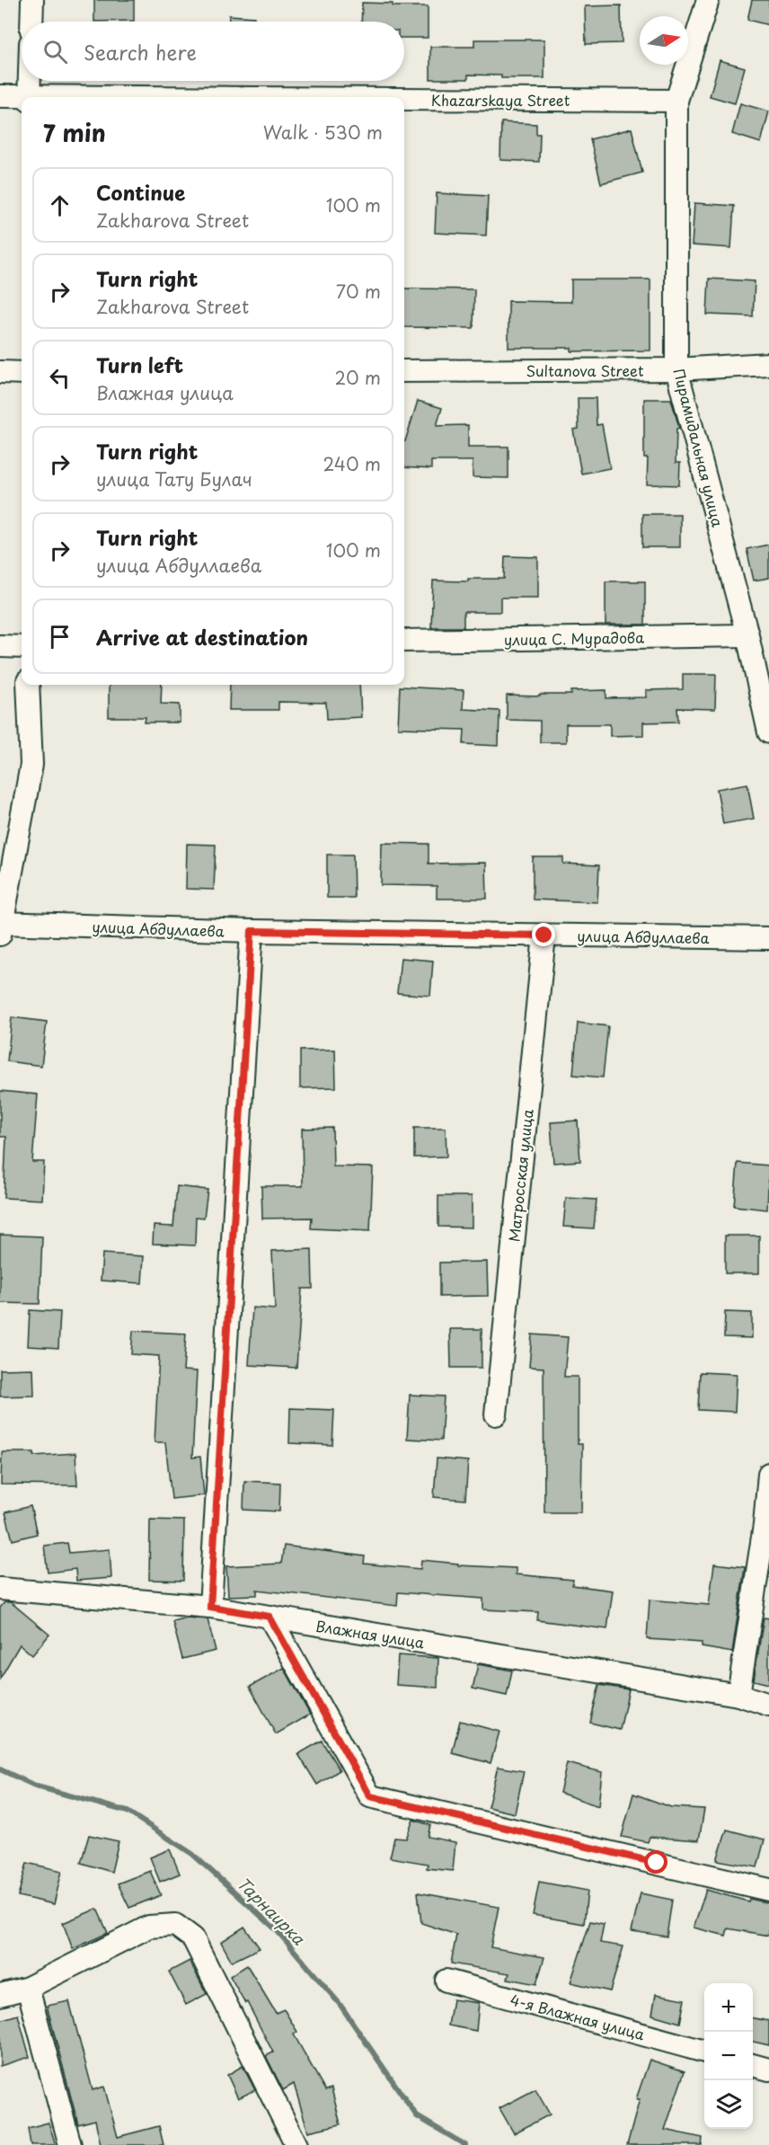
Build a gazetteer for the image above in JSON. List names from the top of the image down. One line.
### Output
{"streets":{"street":["Khazarskaya Street","Sultanova Street","Пирамидальная улица","улица С. Мурадова","улица Абдуллаева","Матросская улица","Влажная улица","4-я Влажная улица"]},"crossings":[["Khazarskaya Street","Пирамидальная улица"],["Sultanova Street","Пирамидальная улица"],["Пирамидальная улица","улица С. Мурадова"],["улица Абдуллаева","Матросская улица"]],"water":["Тарнаирка"],"north":"right","page":{"search":"Search here","heading":["7 min","Walk · 530 m"],"list":[["Continue","Zakharova Street","100 m"],["Turn right","Zakharova Street","70 m"],["Turn left","Влажная улица","20 m"],["Turn right","улица Тату Булач","240 m"],["Turn right","улица Абдуллаева","100 m"],"Arrive at destination"],"map_buttons":["+","−"]}}
